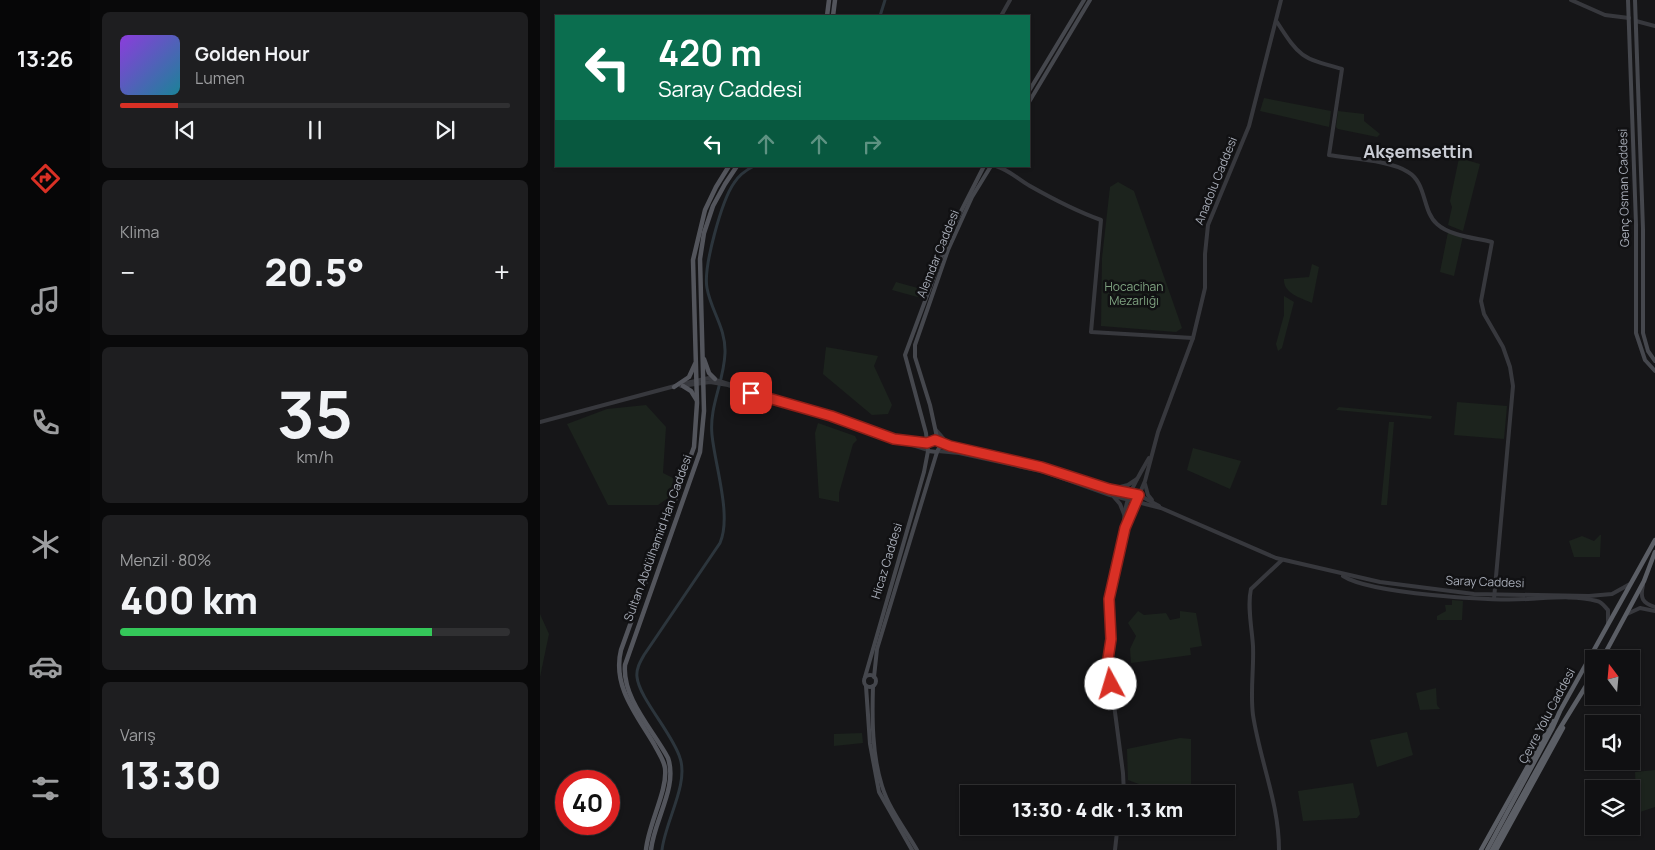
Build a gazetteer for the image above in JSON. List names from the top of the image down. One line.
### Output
{"streets":{"highway":["Çevre Yolu Caddesi"],"main road":["Genç Osman Caddesi","Alemdar Caddesi","Sultan Abdülhamid Han Caddesi","Hicaz Caddesi"],"street":["Anadolu Caddesi","Saray Caddesi"]},"crossings":[["Anadolu Caddesi","Saray Caddesi"],["Alemdar Caddesi","Hicaz Caddesi"],["Saray Caddesi","Çevre Yolu Caddesi"]],"districts":["Akşemsettin"],"parks":["Hocacihan Mezarlığı"],"north":"top","page":{"tabs":"13:26","turn":["420 m","Saray Caddesi"],"song":["Golden Hour","Lumen"],"tile":["Klima",["35","km/h"],["Menzil · 80%","400 km"],["Varış","13:30"]],"heat":["−","20.5°","+"],"limit":"40","trip":"13:30 · 4 dk · 1.3 km"}}
